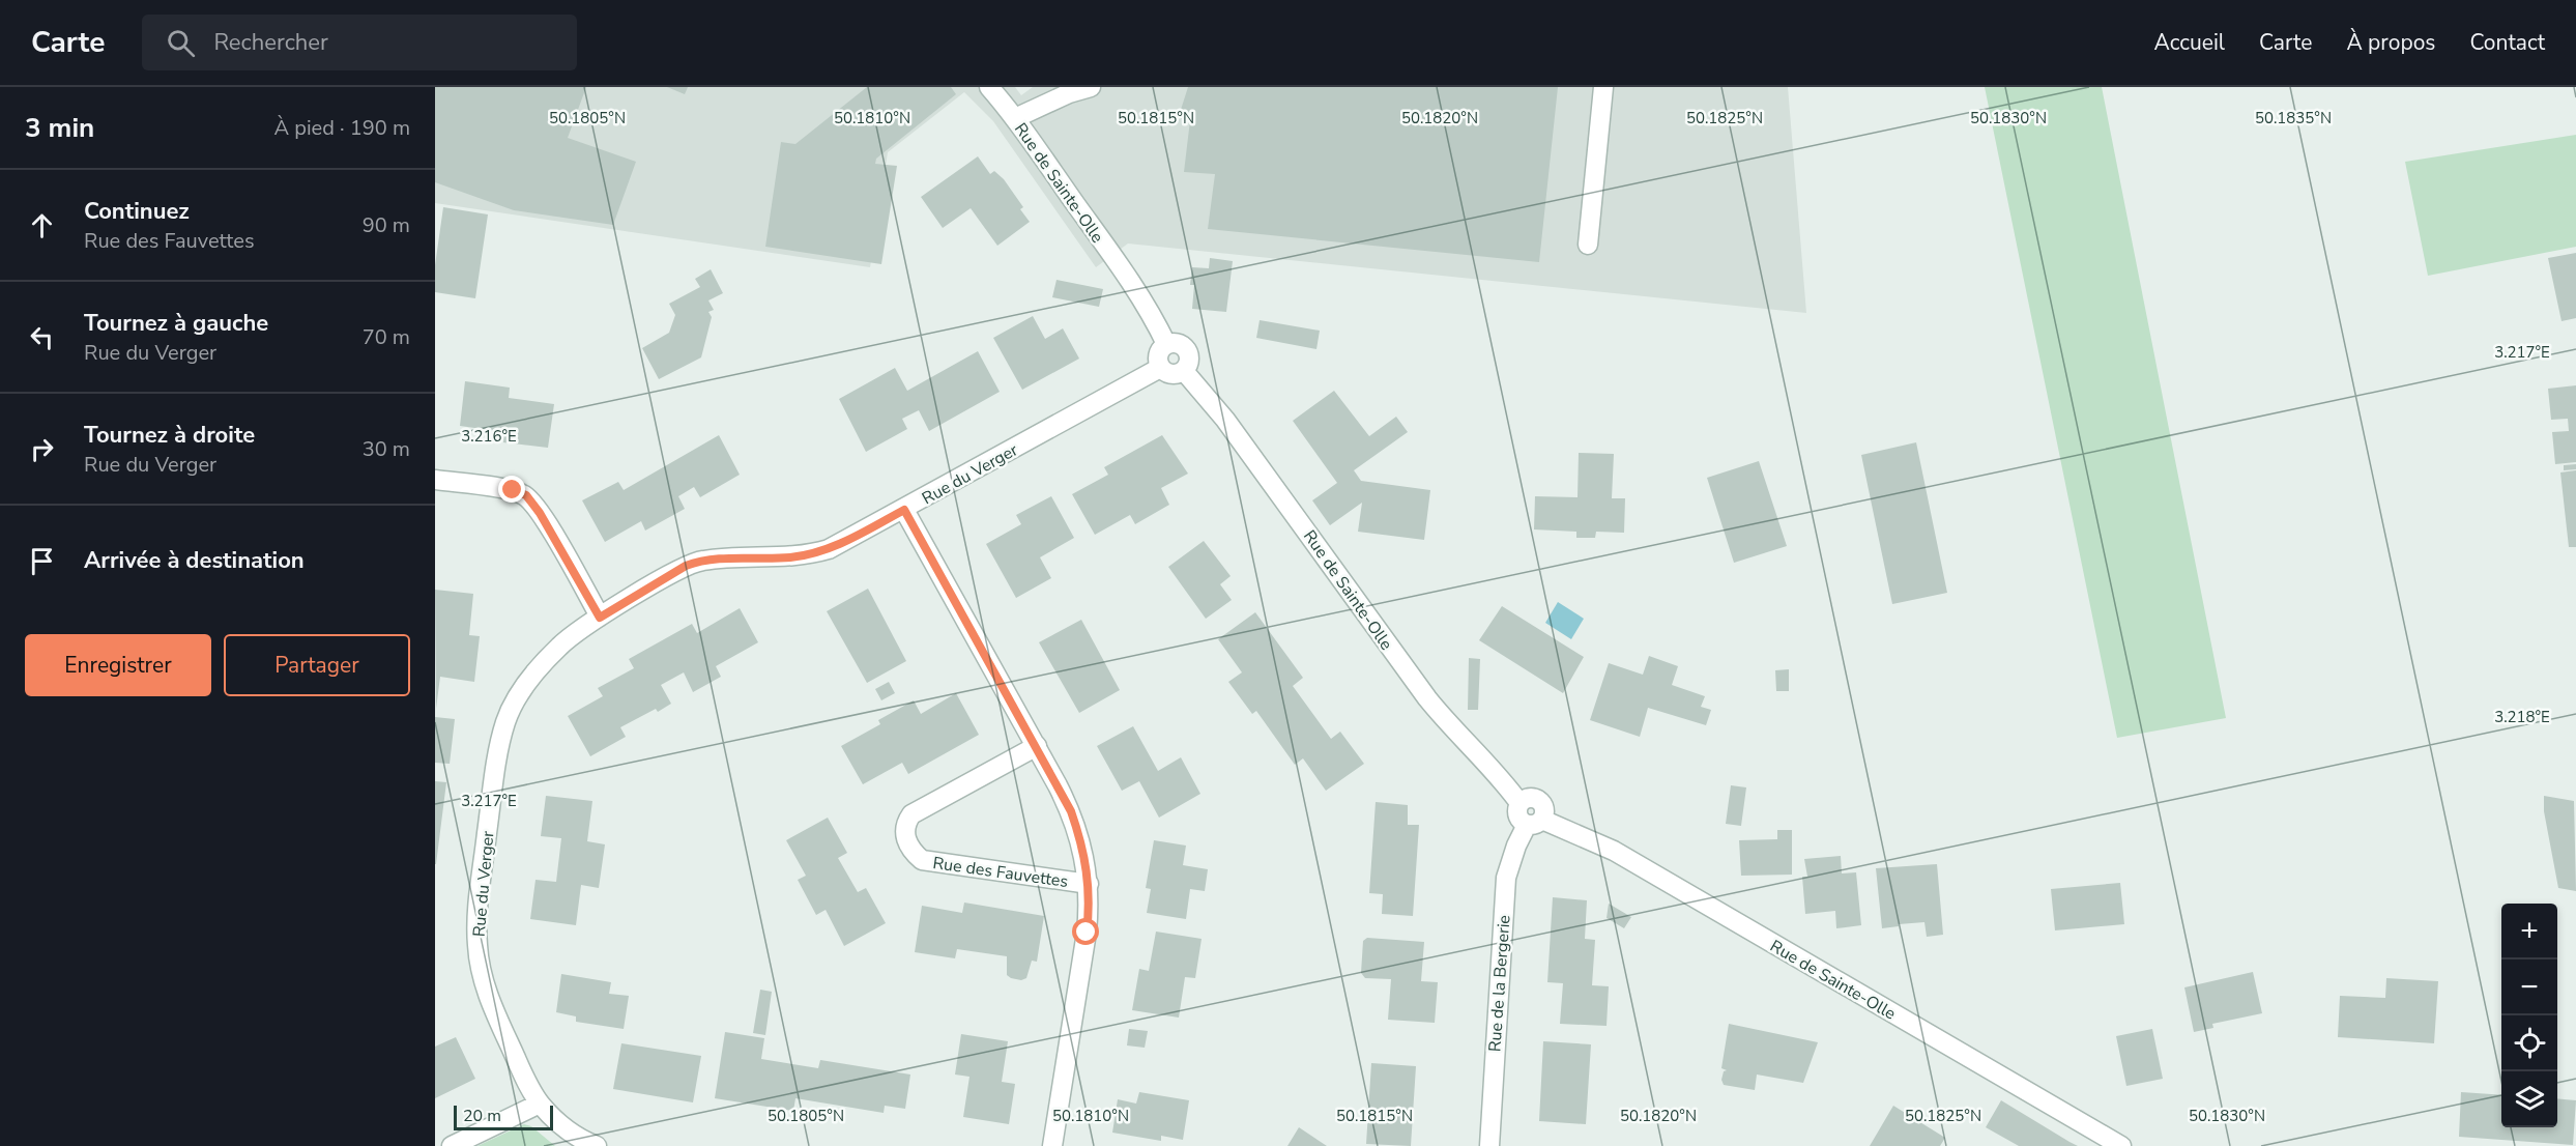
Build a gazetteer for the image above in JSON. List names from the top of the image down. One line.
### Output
{"streets":{"street":["Rue de Sainte-Olle","Rue du Verger","Rue des Fauvettes","Rue de la Bergerie"]},"crossings":[["Rue de Sainte-Olle","Rue du Verger"],["Rue de Sainte-Olle","Rue de la Bergerie"],["Rue du Verger","Rue des Fauvettes"]],"scale_bar":"20 m","page":{"header":"Carte","search":"Rechercher","nav":["Accueil","Carte","À propos","Contact"],"heading":["3 min","À pied · 190 m"],"list":[["Continuez","Rue des Fauvettes","90 m"],["Tournez à gauche","Rue du Verger","70 m"],["Tournez à droite","Rue du Verger","30 m"],"Arrivée à destination"],"buttons":["Enregistrer","Partager"],"map_buttons":["+","−"],"scale":"20 m"},"coordinates":["50.1805°N","50.1810°N","50.1815°N","50.1820°N","50.1825°N","50.1830°N","50.1835°N","3.217°E","3.216°E","3.218°E"]}
